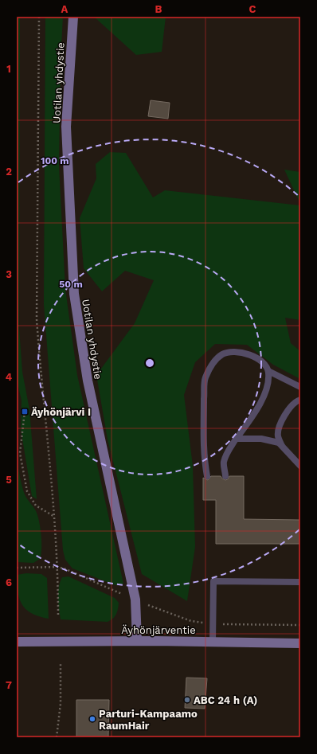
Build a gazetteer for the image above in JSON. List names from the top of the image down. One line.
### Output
{"streets":{"main road":["Uotilan yhdystie","Äyhönjärventie"]},"crossings":[["Uotilan yhdystie","Äyhönjärventie"]],"places":{"transit":["Äyhönjärvi I"],"other":["ABC 24 h (A)","Parturi-Kampaamo RaumHair"]},"grid":{"columns":["A","B","C"],"rows":["1","2","3","4","5","6","7"]},"rings":["100 m","50 m"]}
